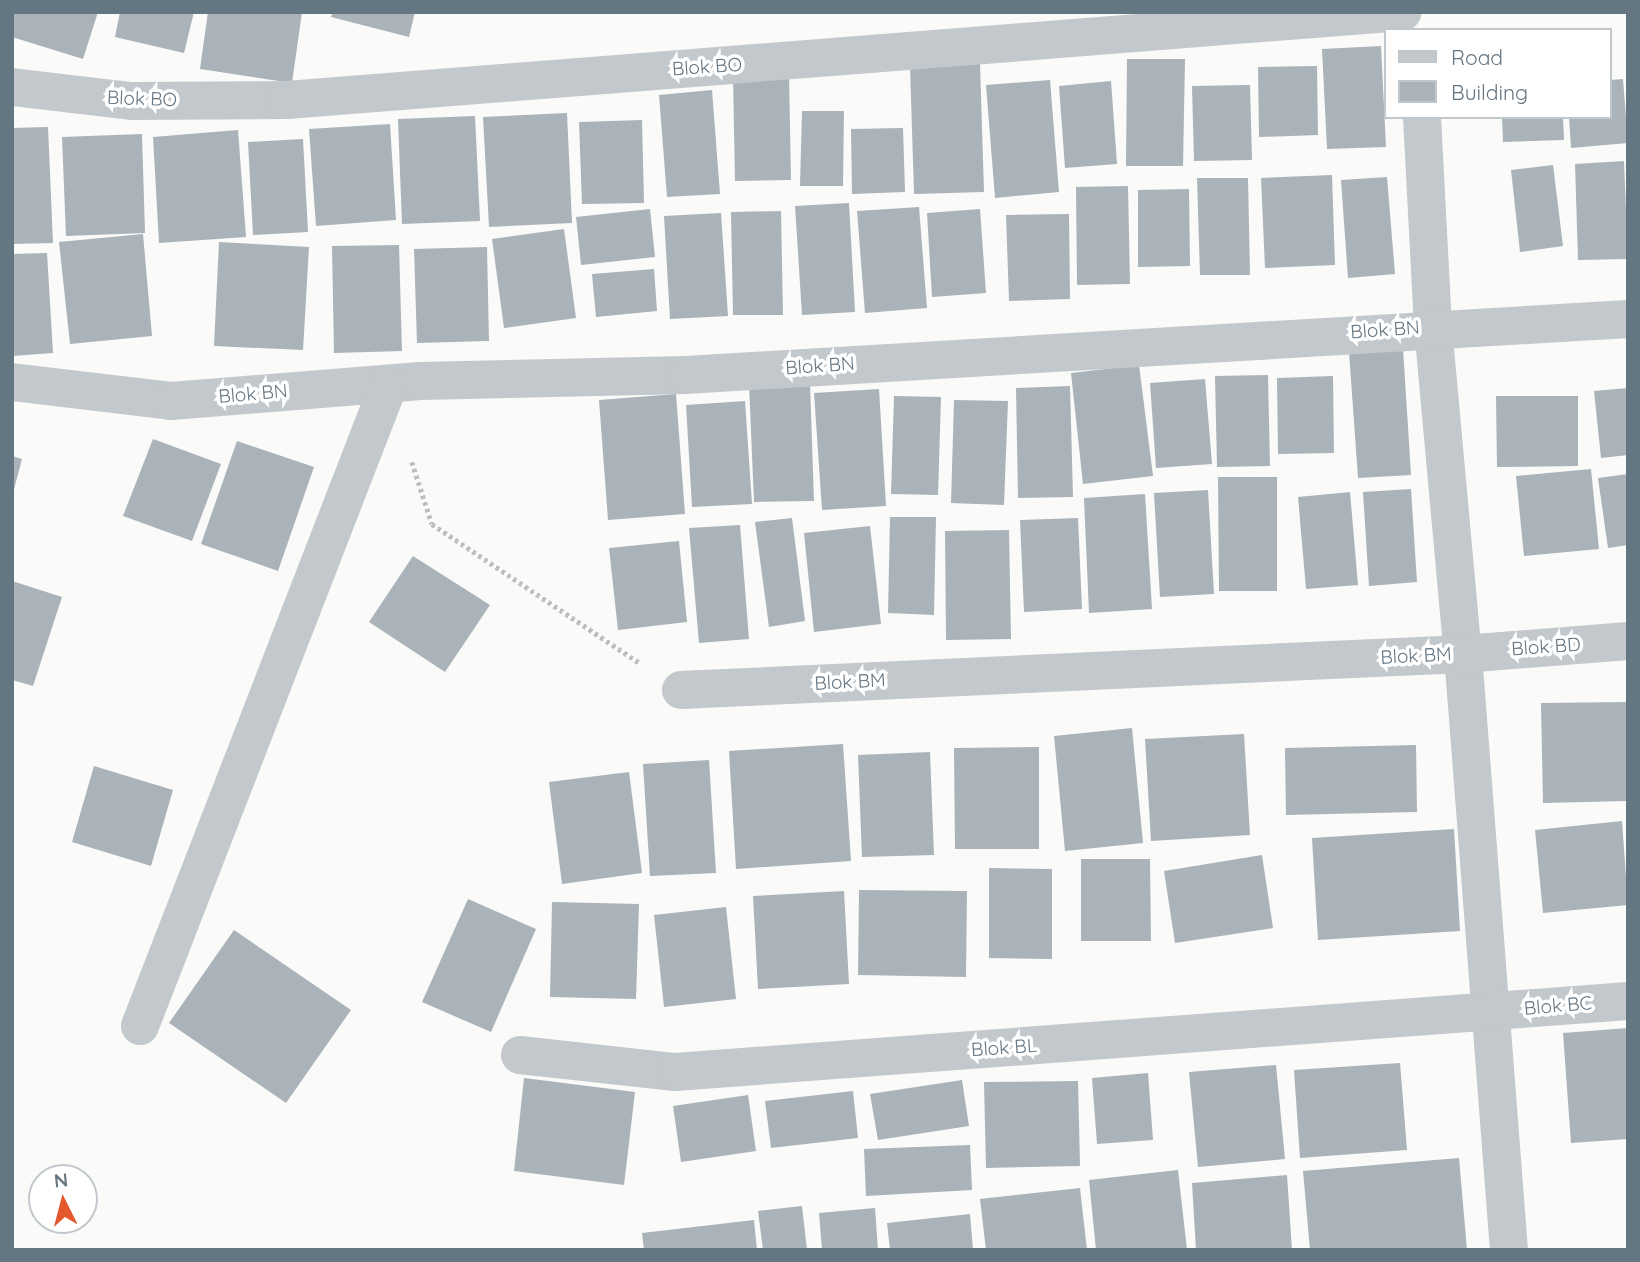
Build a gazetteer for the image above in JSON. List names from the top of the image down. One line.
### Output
{"streets":{"street":["Blok BO","Blok BN","Blok BD","Blok BM","Blok BC","Blok BL"]},"crossings":[["Blok BD","Blok BM"],["Blok BC","Blok BL"]],"legend":["Road","Building"],"north":"top"}
